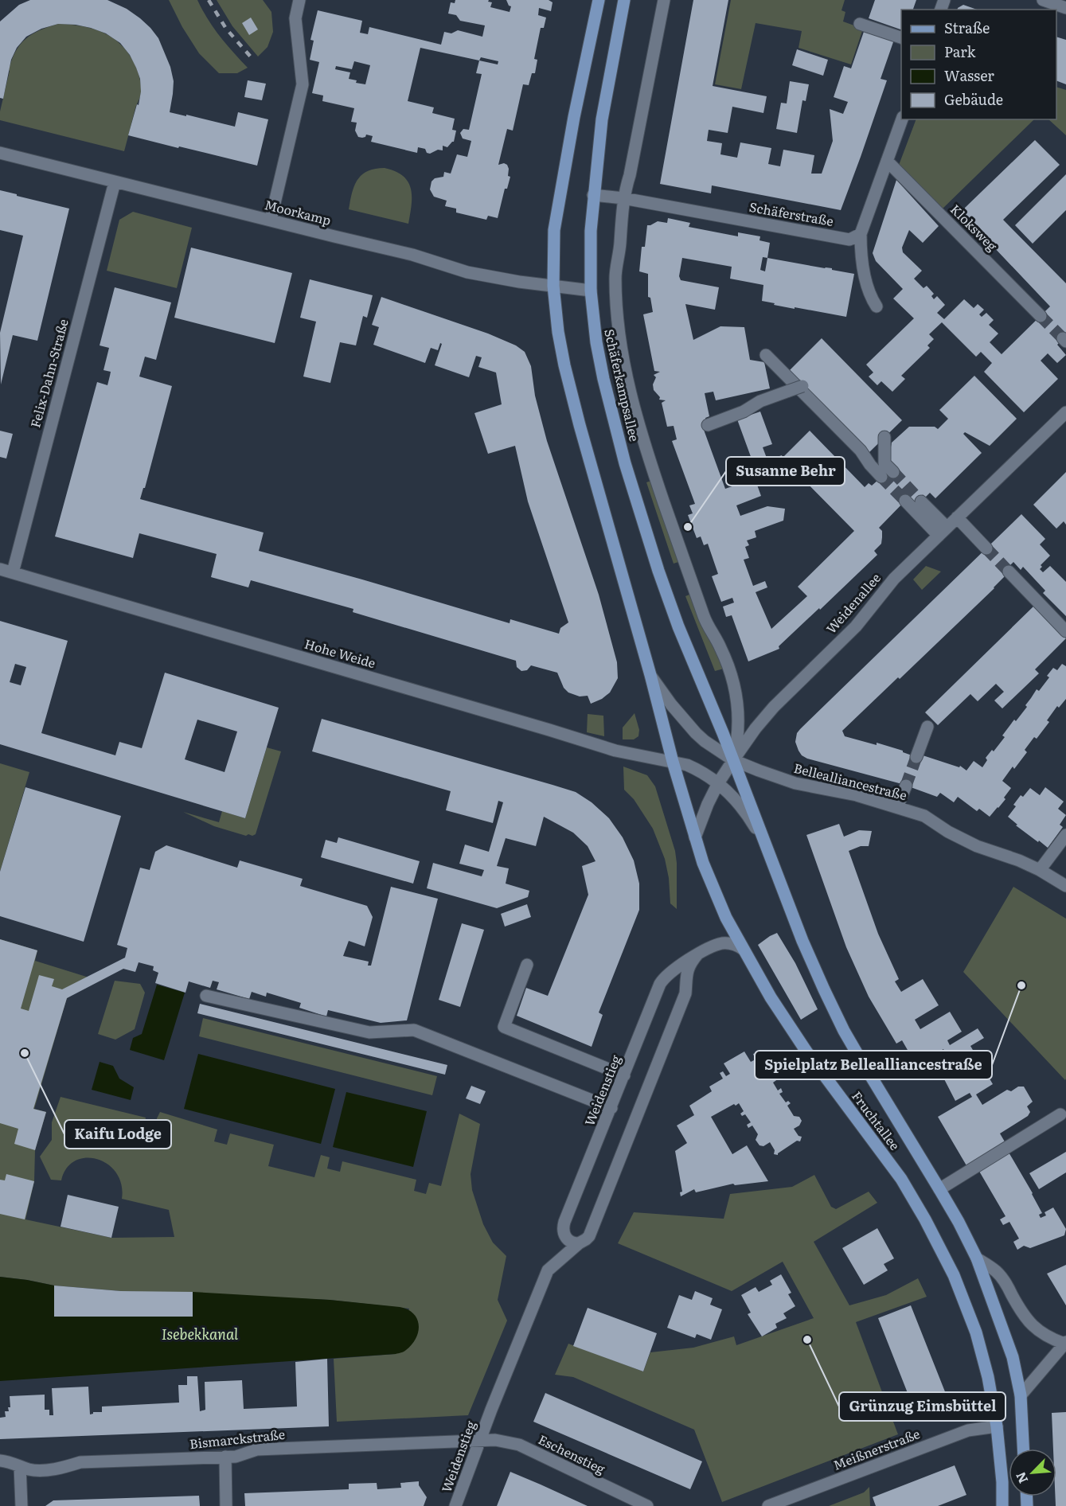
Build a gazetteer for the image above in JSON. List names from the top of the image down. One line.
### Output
{"streets":{"main road":["Schäferkampsallee","Fruchtallee"],"street":["Moorkamp","Schäferstraße","Kloksweg","Felix-Dahn-Straße","Weidenallee","Hohe Weide","Bellealliancestraße","Weidenstieg","Bismarckstraße","Meißnerstraße","Eschenstieg"]},"crossings":[["Moorkamp","Felix-Dahn-Straße"],["Moorkamp","Schäferkampsallee"],["Schäferstraße","Schäferkampsallee"],["Felix-Dahn-Straße","Hohe Weide"],["Schäferkampsallee","Weidenallee"],["Schäferkampsallee","Bellealliancestraße"],["Schäferkampsallee","Fruchtallee"],["Weidenallee","Bellealliancestraße"],["Weidenallee","Fruchtallee"],["Hohe Weide","Fruchtallee"],["Bellealliancestraße","Fruchtallee"],["Weidenstieg","Fruchtallee"],["Weidenstieg","Bismarckstraße"],["Weidenstieg","Eschenstieg"],["Fruchtallee","Meißnerstraße"],["Bismarckstraße","Eschenstieg"]],"water":["Isebekkanal"],"places":["Susanne Behr","Spielplatz Bellealliancestraße","Kaifu Lodge","Grünzug Eimsbüttel"],"legend":["Straße","Park","Wasser","Gebäude"],"north":"bottom left"}
